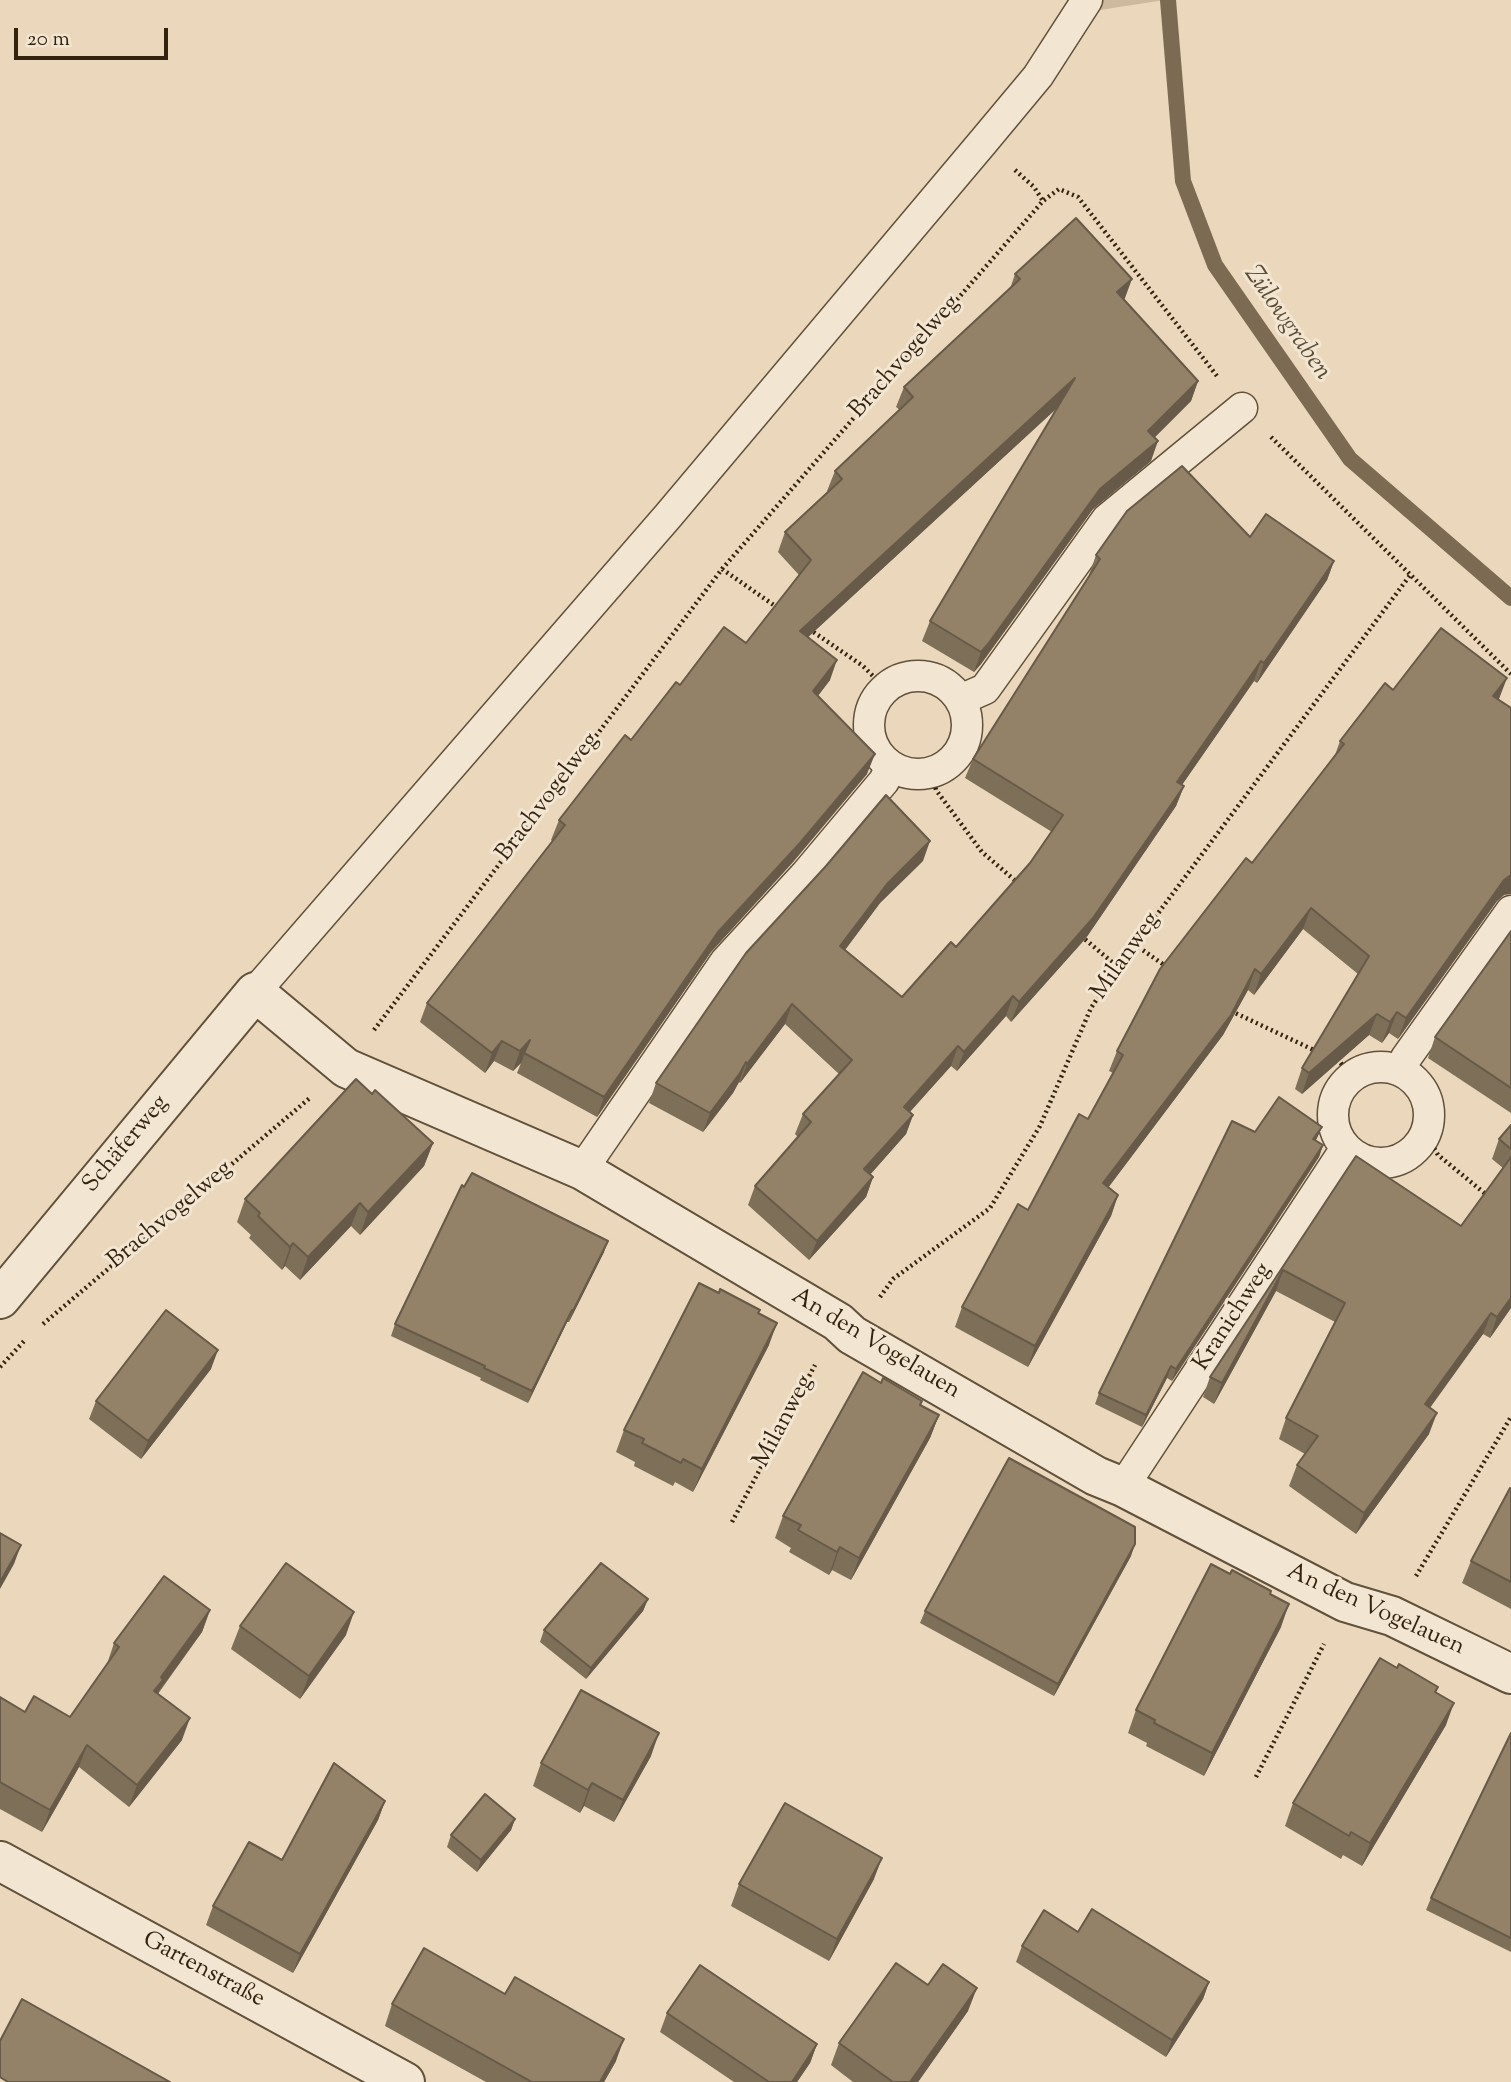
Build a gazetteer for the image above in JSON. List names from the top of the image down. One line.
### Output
{"streets":{"street":["Schäferweg","An den Vogelauen","Gartenstraße"],"lane":["Kranichweg"],"path":["Brachvogelweg","Milanweg"]},"crossings":[["Brachvogelweg","An den Vogelauen"],["Milanweg","An den Vogelauen"],["Schäferweg","An den Vogelauen"],["Kranichweg","An den Vogelauen"]],"water":["Zülowgraben"],"scale_bar":"20 m"}
